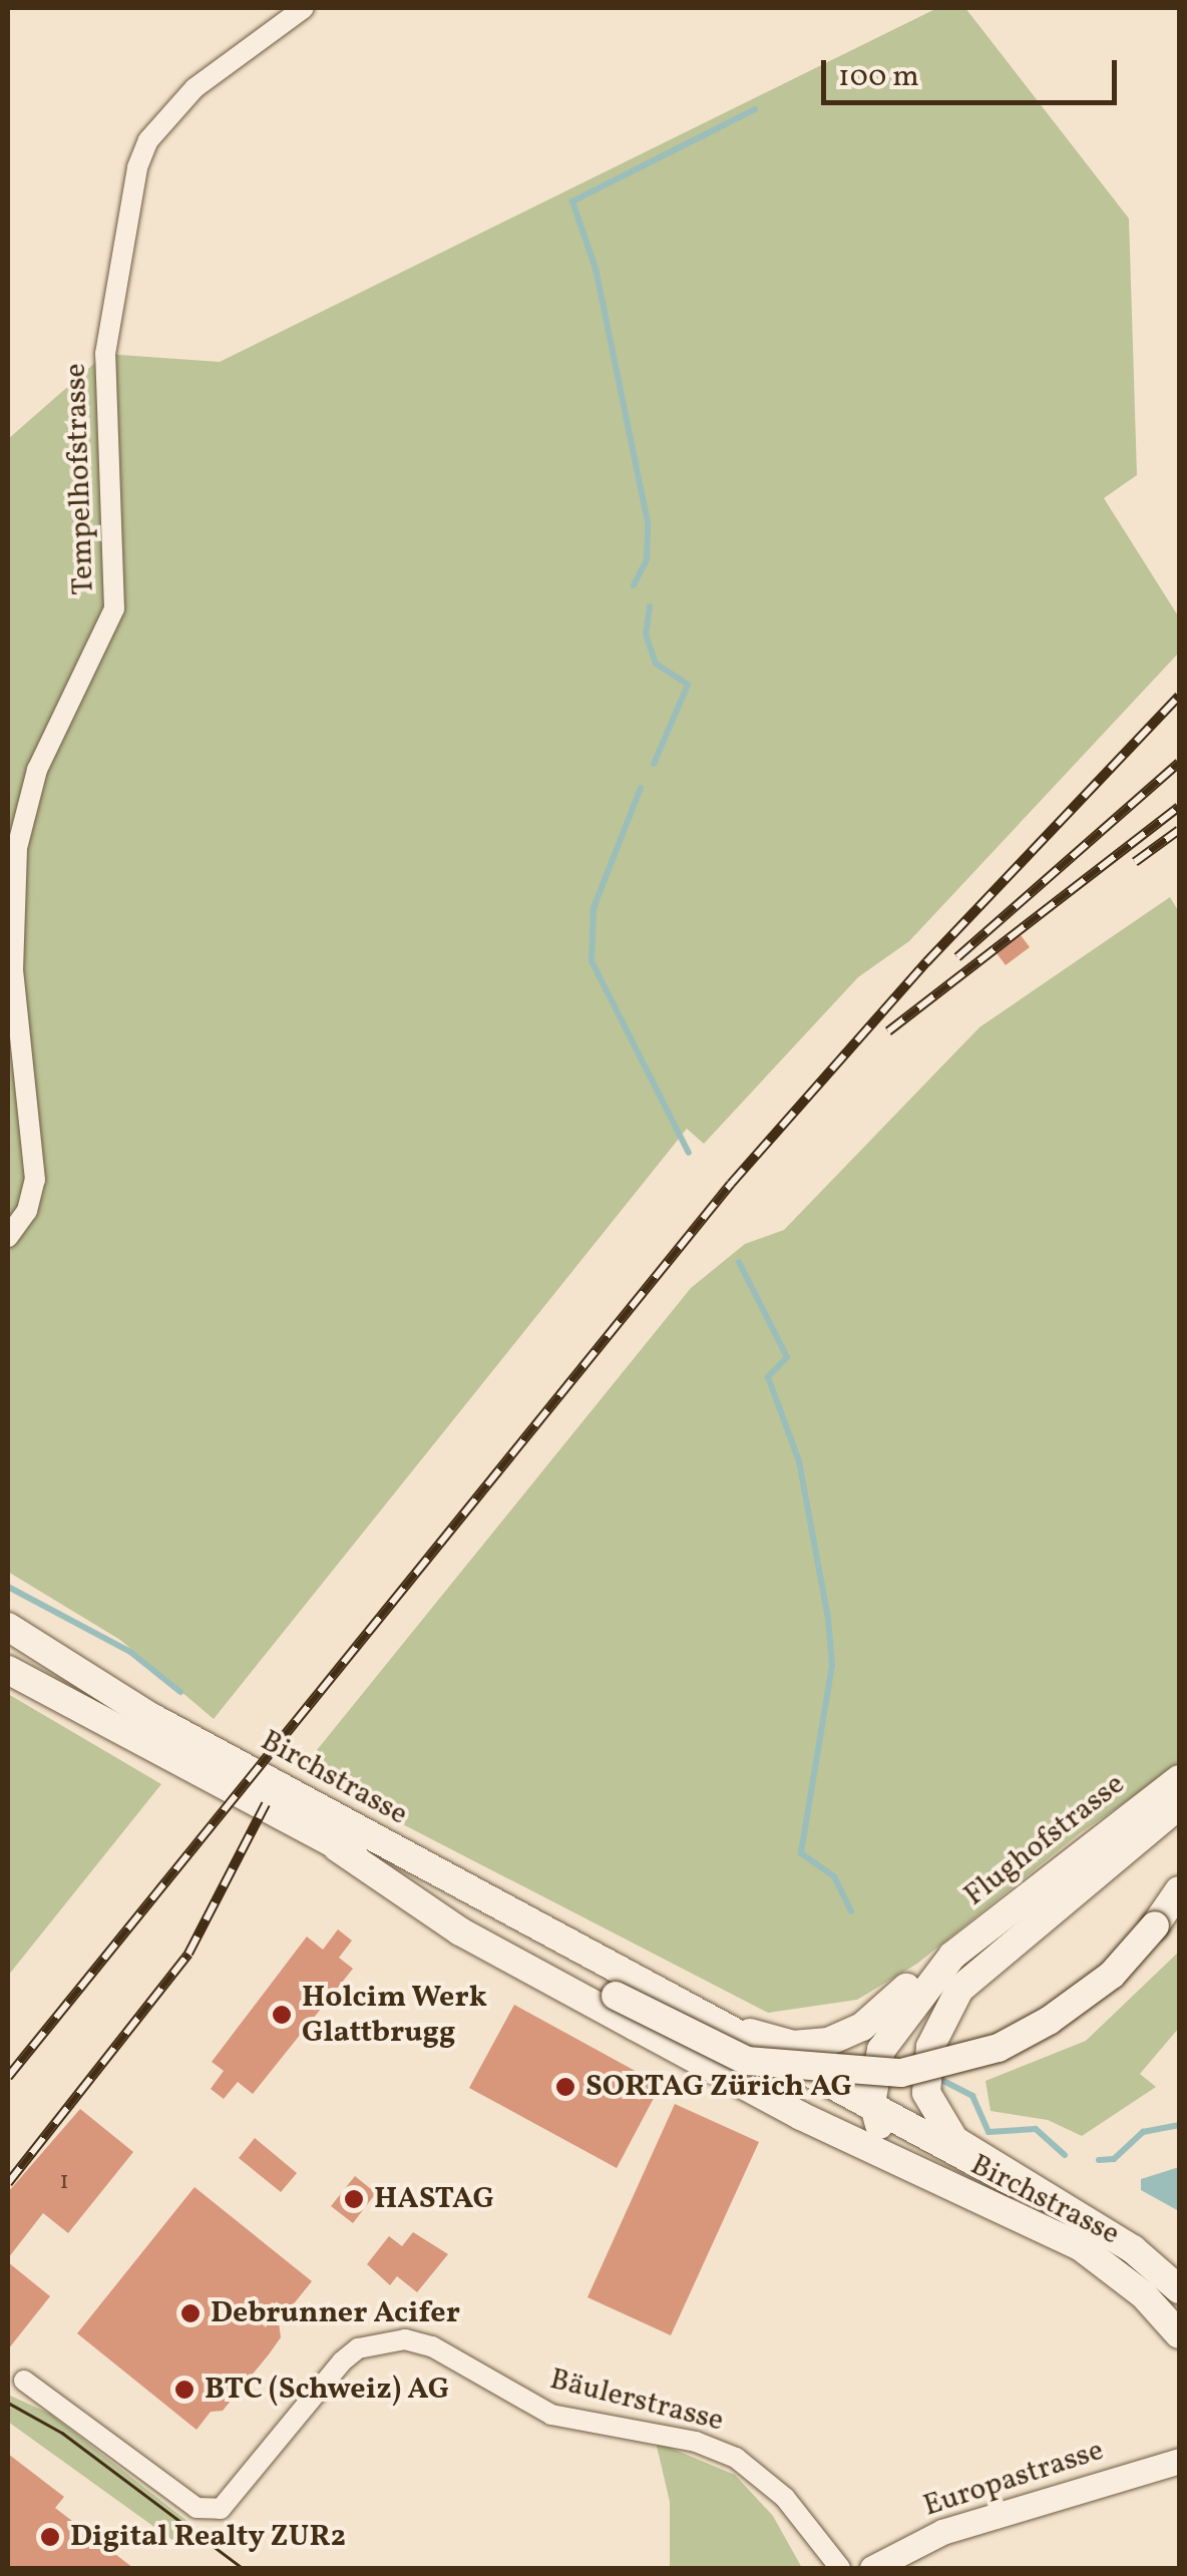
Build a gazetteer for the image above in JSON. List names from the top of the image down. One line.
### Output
{"streets":{"main road":["Birchstrasse","Flughofstrasse"],"street":["Tempelhofstrasse","Bäulerstrasse","Europastrasse"]},"crossings":[["Birchstrasse","Flughofstrasse"]],"places":["Holcim Werk Glattbrugg","SORTAG Zürich AG","HASTAG","Debrunner Acifer","BTC (Schweiz) AG","Digital Realty ZUR2"],"house_numbers":["1"],"scale_bar":"100 m"}
